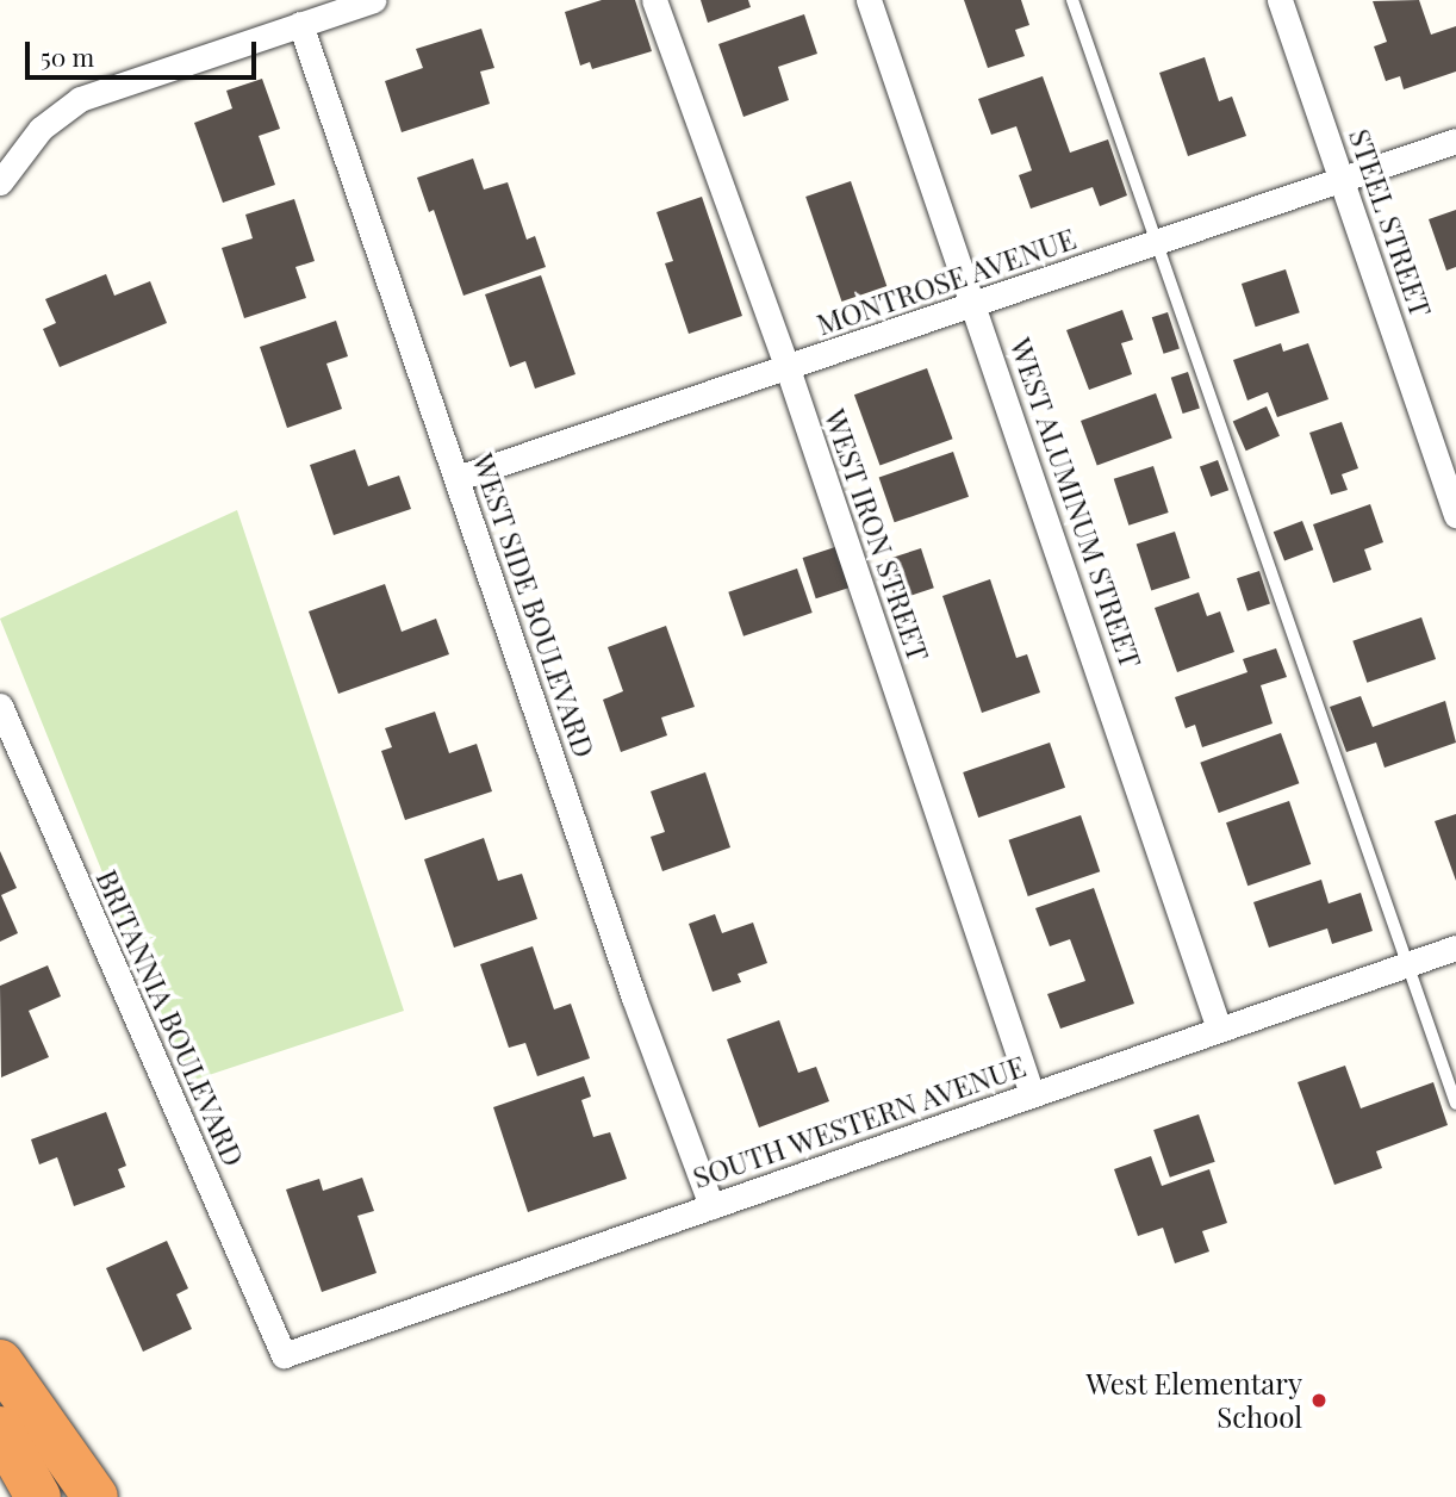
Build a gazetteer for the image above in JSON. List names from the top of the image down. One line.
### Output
{"streets":{"street":["STEEL STREET","MONTROSE AVENUE","WEST ALUMINUM STREET","WEST IRON STREET","WEST SIDE BOULEVARD","BRITANNIA BOULEVARD","SOUTH WESTERN AVENUE"]},"crossings":[["STEEL STREET","MONTROSE AVENUE"],["MONTROSE AVENUE","WEST ALUMINUM STREET"],["MONTROSE AVENUE","WEST IRON STREET"],["MONTROSE AVENUE","WEST SIDE BOULEVARD"],["WEST ALUMINUM STREET","SOUTH WESTERN AVENUE"],["WEST IRON STREET","SOUTH WESTERN AVENUE"],["WEST SIDE BOULEVARD","SOUTH WESTERN AVENUE"],["BRITANNIA BOULEVARD","SOUTH WESTERN AVENUE"]],"places":["West Elementary School"],"scale_bar":"50 m"}
